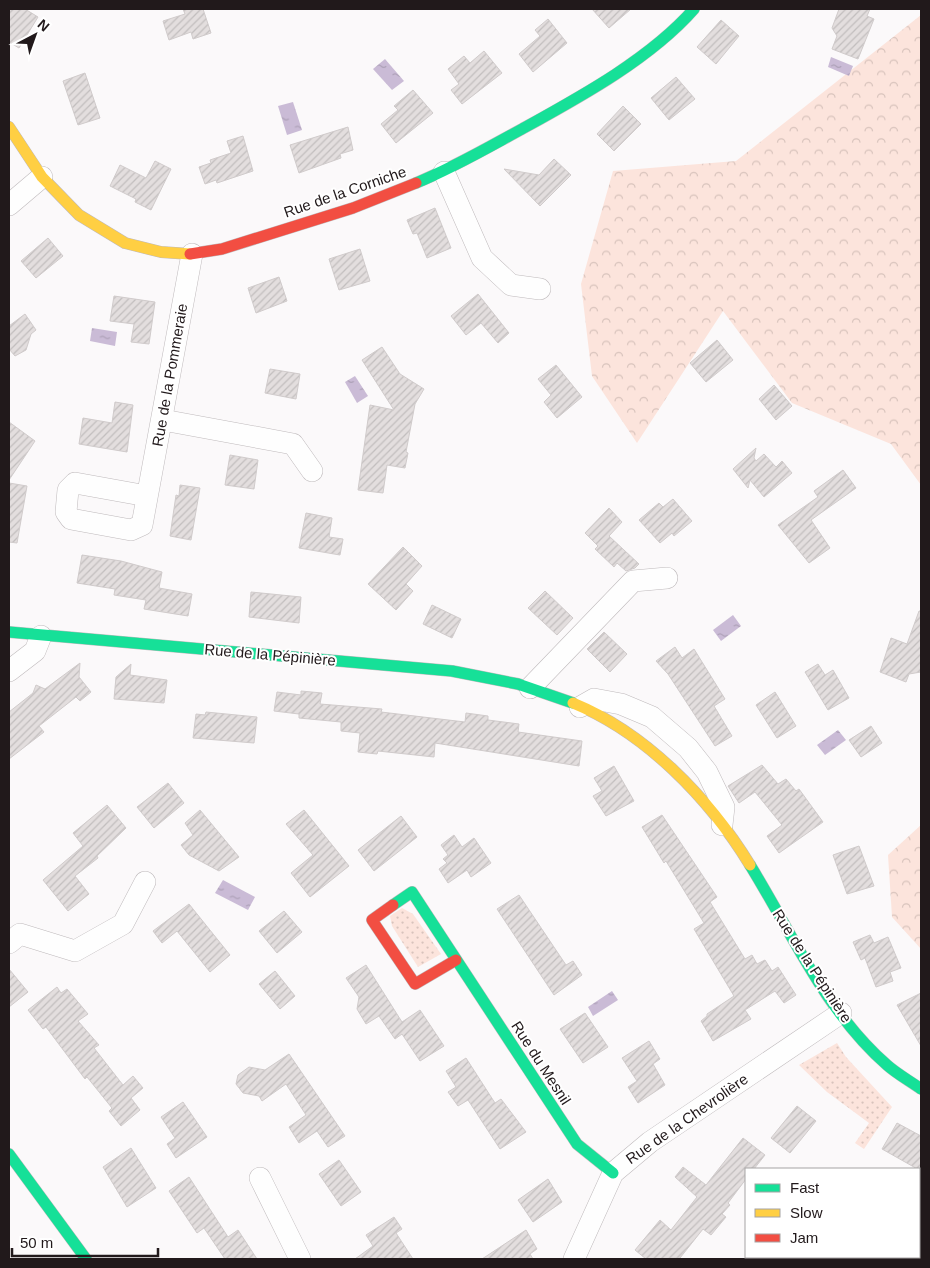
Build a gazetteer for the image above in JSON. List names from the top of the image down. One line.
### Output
{"streets":{"street":["Rue de la Corniche","Rue de la Pommeraie","Rue de la Pépinière","Rue du Mesnil","Rue de la Chevrolière"]},"crossings":[["Rue de la Corniche","Rue de la Pommeraie"],["Rue de la Pépinière","Rue de la Chevrolière"],["Rue du Mesnil","Rue de la Chevrolière"]],"legend":["Fast","Slow","Jam"],"scale_bar":"50 m","north":"top right"}
